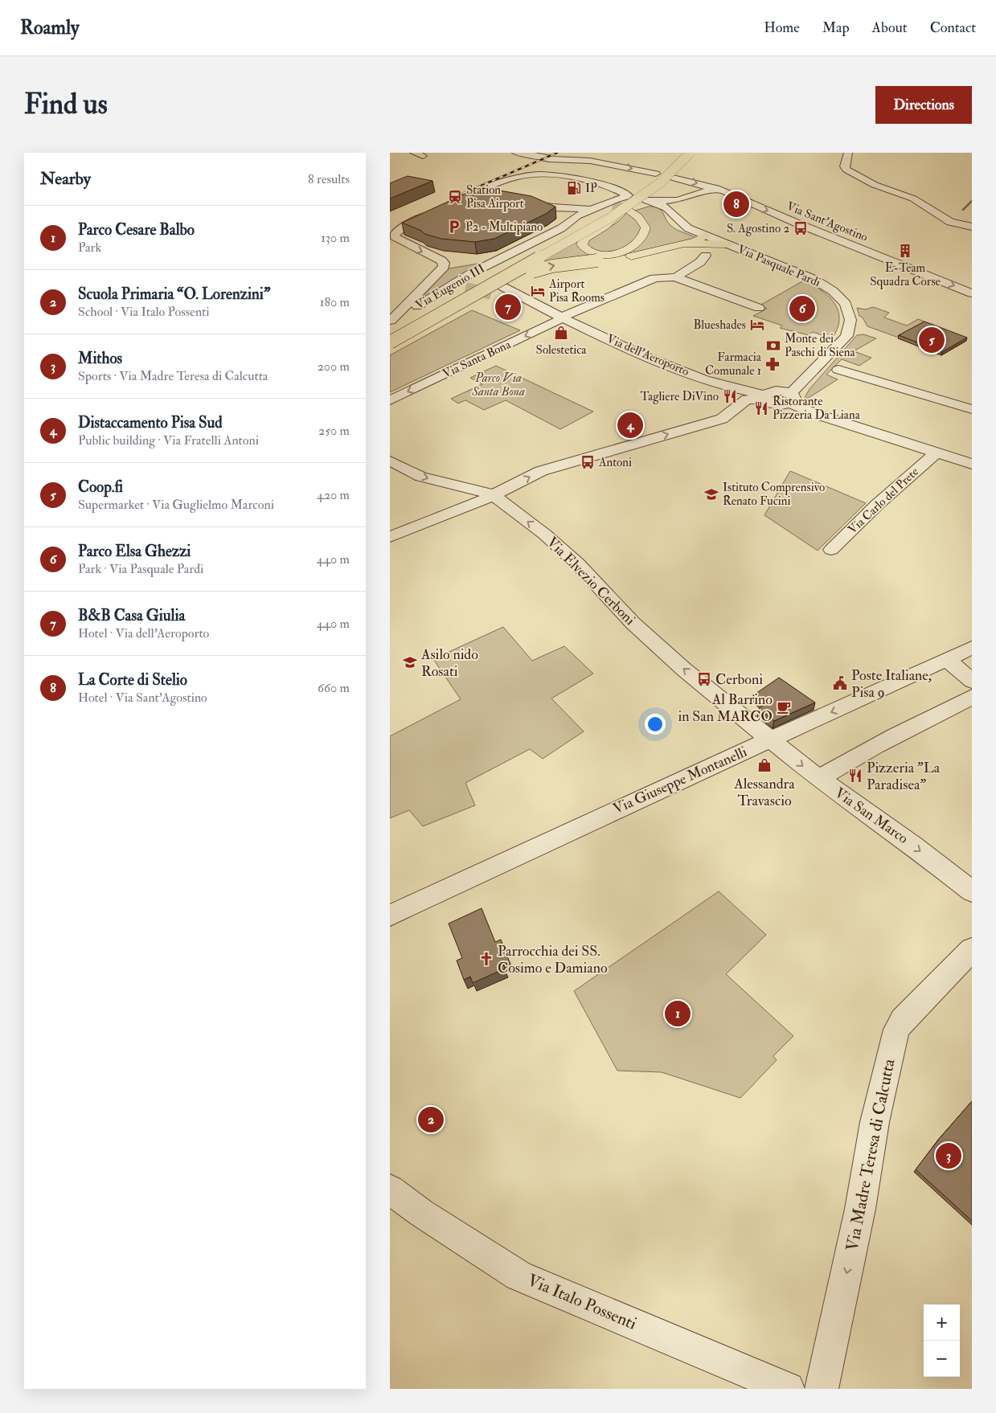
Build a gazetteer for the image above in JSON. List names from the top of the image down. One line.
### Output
{"streets":{"street":["Via Sant'Agostino","Via Pasquale Pardi","Via Eugenio III","Via dell'Aeroporto","Via Santa Bona","Via Carlo del Prete","Via Elvezio Cerboni","Via Giuseppe Montanelli","Via San Marco","Via Madre Teresa di Calcutta","Via Italo Possenti"]},"crossings":[["Via dell'Aeroporto","Via Santa Bona"],["Via Elvezio Cerboni","Via Giuseppe Montanelli"],["Via Elvezio Cerboni","Via San Marco"],["Via Giuseppe Montanelli","Via San Marco"]],"one_way":["Via San Marco","Via Madre Teresa di Calcutta"],"parks":["Parco Via Santa Bona"],"places":{"fuel station":["IP"],"station":["Station Pisa Airport"],"parking":["P2 - Multipiano"],"bus stop":["S. Agostino 2","Antoni","Cerboni"],"building":["E-Team Squadra Corse"],"hotel":["Airport Pisa Rooms","Blueshades"],"shop":["Solestetica","Alessandra Travascio"],"bank":["Monte dei Paschi di Siena"],"pharmacy":["Farmacia Comunale 1"],"restaurant":["Tagliere DiVino","Ristorante Pizzeria Da Liana","Pizzeria \"La Paradisea\""],"school or university":["Istituto Comprensivo Renato Fucini","Asilo nido Rosati"],"public building":["Poste Italiane, Pisa 9"],"cafe":["Al Barrino in San MARCO"],"church":["Parrocchia dei SS. Cosimo e Damiano"]},"page":{"header":"Roamly","nav":["Home","Map","About","Contact"],"buttons":"Directions","title":"Find us","heading":["Nearby","8 results"],"pins":["8","7","6","5","4","1","2","3"],"list":[{"mark":"1","name":"Parco Cesare Balbo","note":"Park","value":"130 m"},{"mark":"2","name":"Scuola Primaria “O. Lorenzini”","note":"School · Via Italo Possenti","value":"180 m"},{"mark":"3","name":"Mithos","note":"Sports · Via Madre Teresa di Calcutta","value":"200 m"},{"mark":"4","name":"Distaccamento Pisa Sud","note":"Public building · Via Fratelli Antoni","value":"250 m"},{"mark":"5","name":"Coop.fi","note":"Supermarket · Via Guglielmo Marconi","value":"420 m"},{"mark":"6","name":"Parco Elsa Ghezzi","note":"Park · Via Pasquale Pardi","value":"440 m"},{"mark":"7","name":"B&B Casa Giulia","note":"Hotel · Via dell'Aeroporto","value":"440 m"},{"mark":"8","name":"La Corte di Stelio","note":"Hotel · Via Sant'Agostino","value":"660 m"}],"map_buttons":["+","−"]}}
